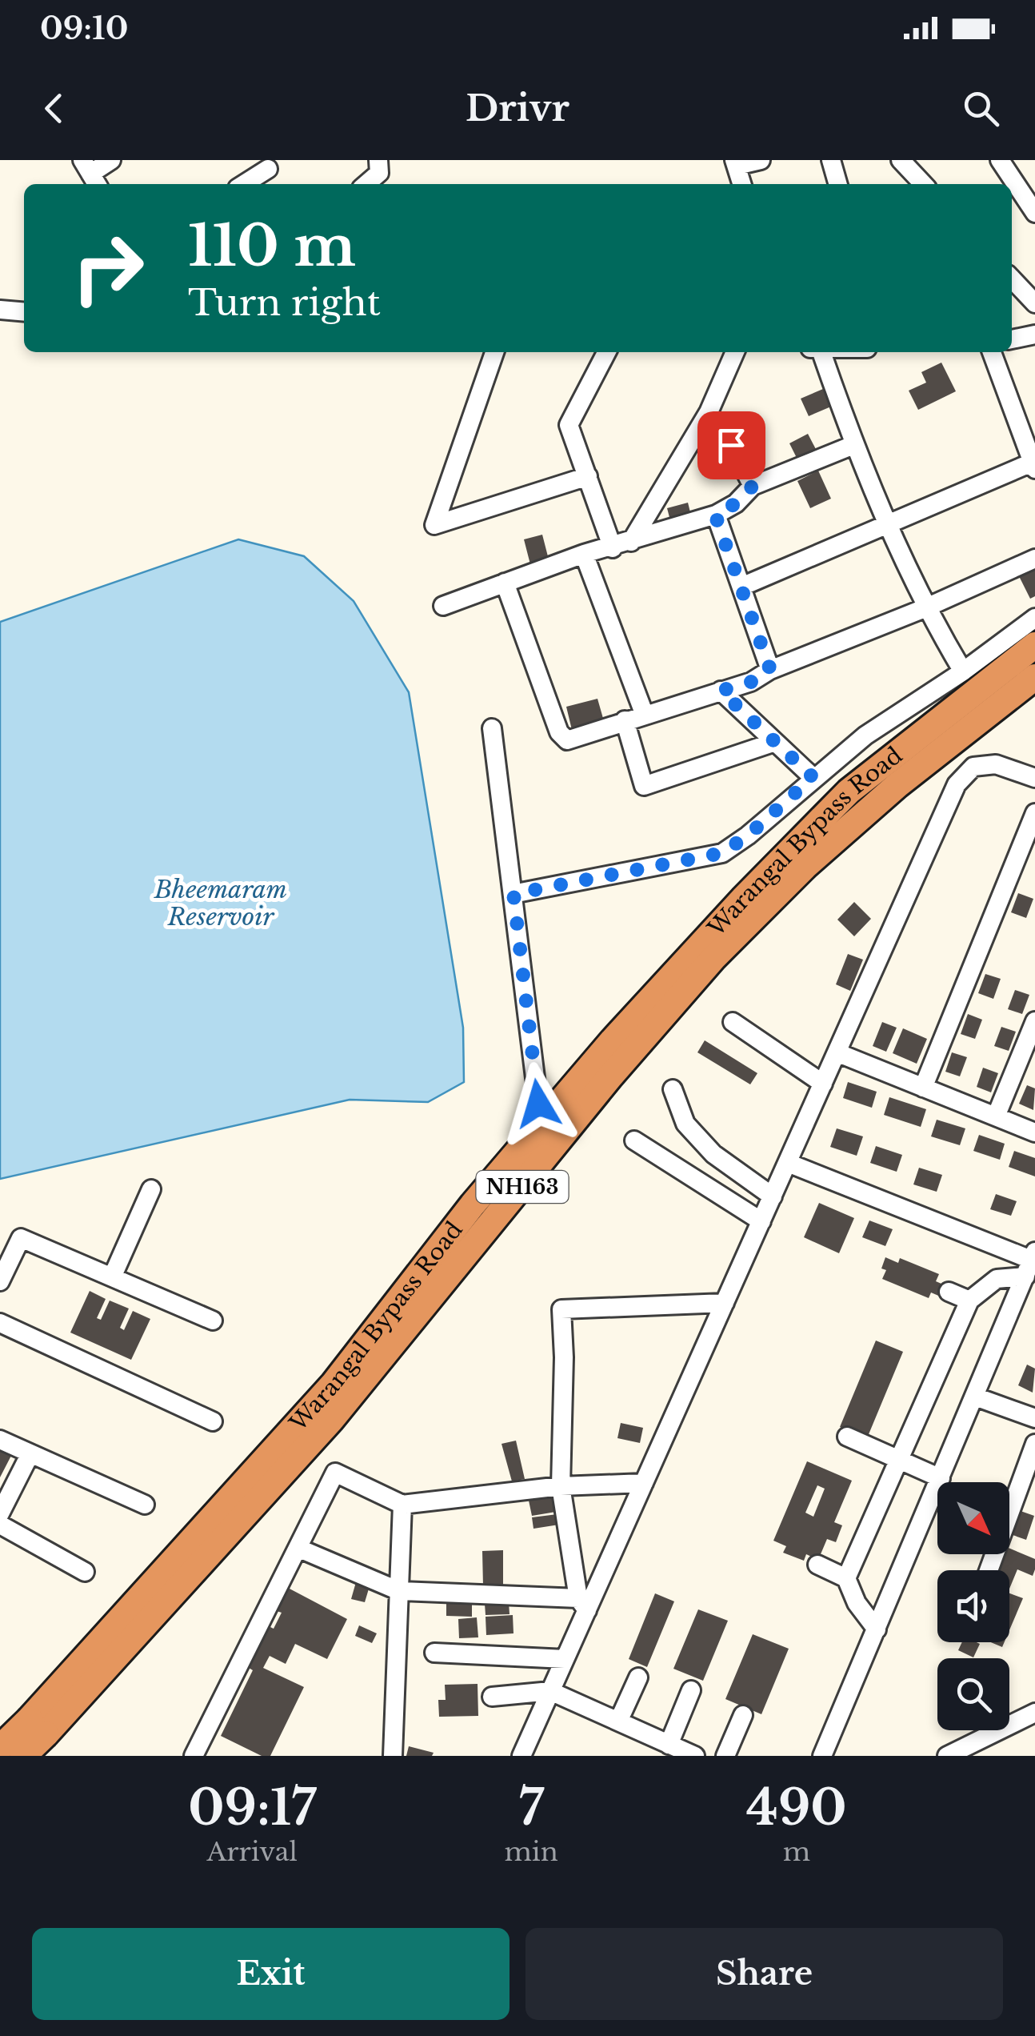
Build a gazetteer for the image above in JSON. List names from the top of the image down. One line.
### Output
{"streets":{"highway":["Warangal Bypass Road","NH163"]},"water":["Bheemaram Reservoir"],"north":"bottom right","page":{"status":"09:10","header":"Drivr","turn":["110 m","Turn right"],"eta":["09:17","Arrival","7","min","490","m"],"buttons":["Exit","Share"]}}
